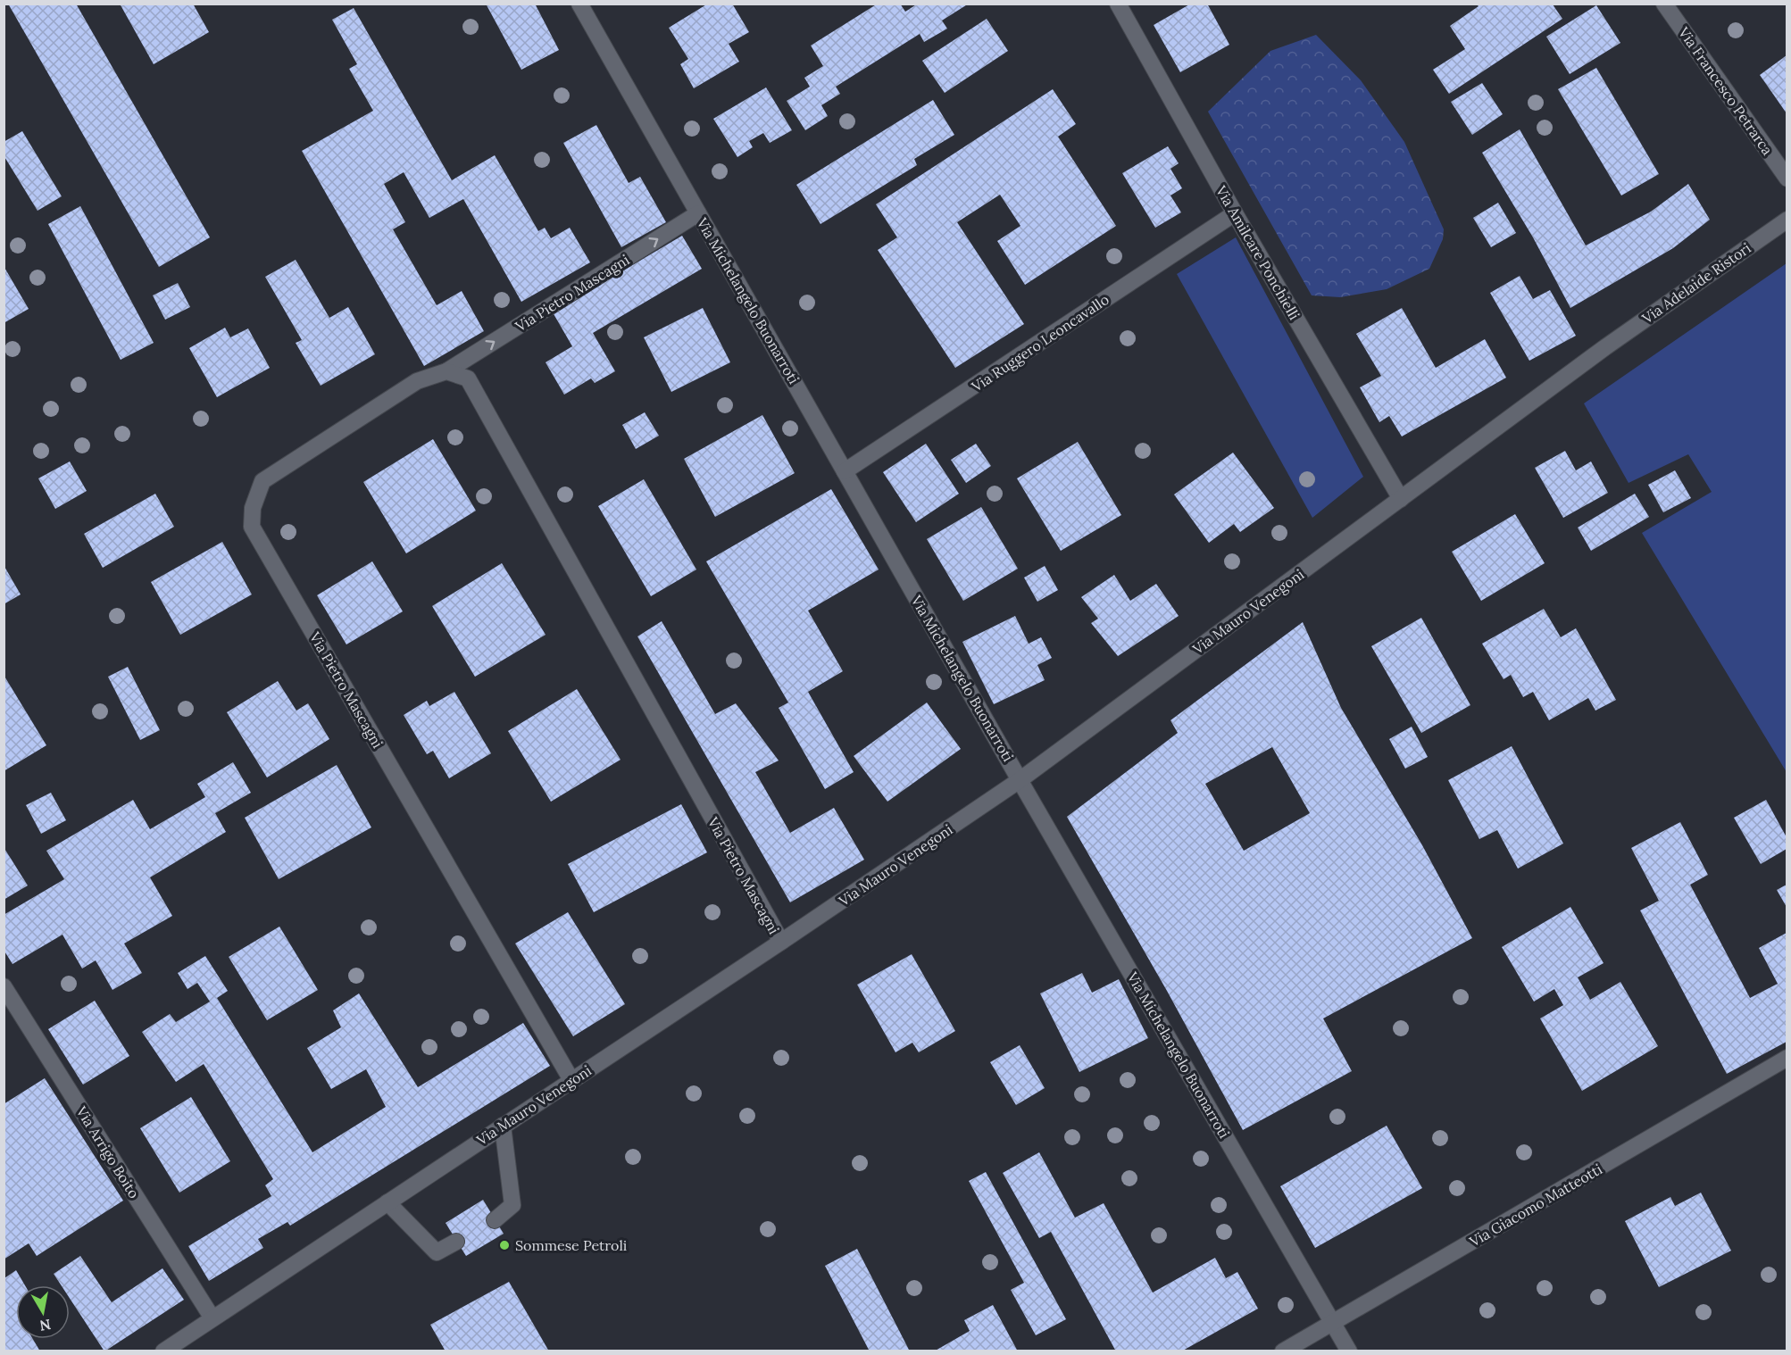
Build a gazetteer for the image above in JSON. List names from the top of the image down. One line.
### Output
{"streets":{"street":["Via Francesco Petrarca","Via Amilcare Ponchielli","Via Adelaide Ristori","Via Pietro Mascagni","Via Michelangelo Buonarroti","Via Ruggero Leoncavallo","Via Mauro Venegoni","Via Arrigo Boito","Via Giacomo Matteotti"]},"crossings":[["Via Amilcare Ponchielli","Via Ruggero Leoncavallo"],["Via Amilcare Ponchielli","Via Mauro Venegoni"],["Via Adelaide Ristori","Via Mauro Venegoni"],["Via Pietro Mascagni","Via Michelangelo Buonarroti"],["Via Pietro Mascagni","Via Mauro Venegoni"],["Via Michelangelo Buonarroti","Via Ruggero Leoncavallo"],["Via Michelangelo Buonarroti","Via Mauro Venegoni"],["Via Michelangelo Buonarroti","Via Giacomo Matteotti"],["Via Mauro Venegoni","Via Arrigo Boito"]],"places":["Sommese Petroli"],"north":"bottom"}
